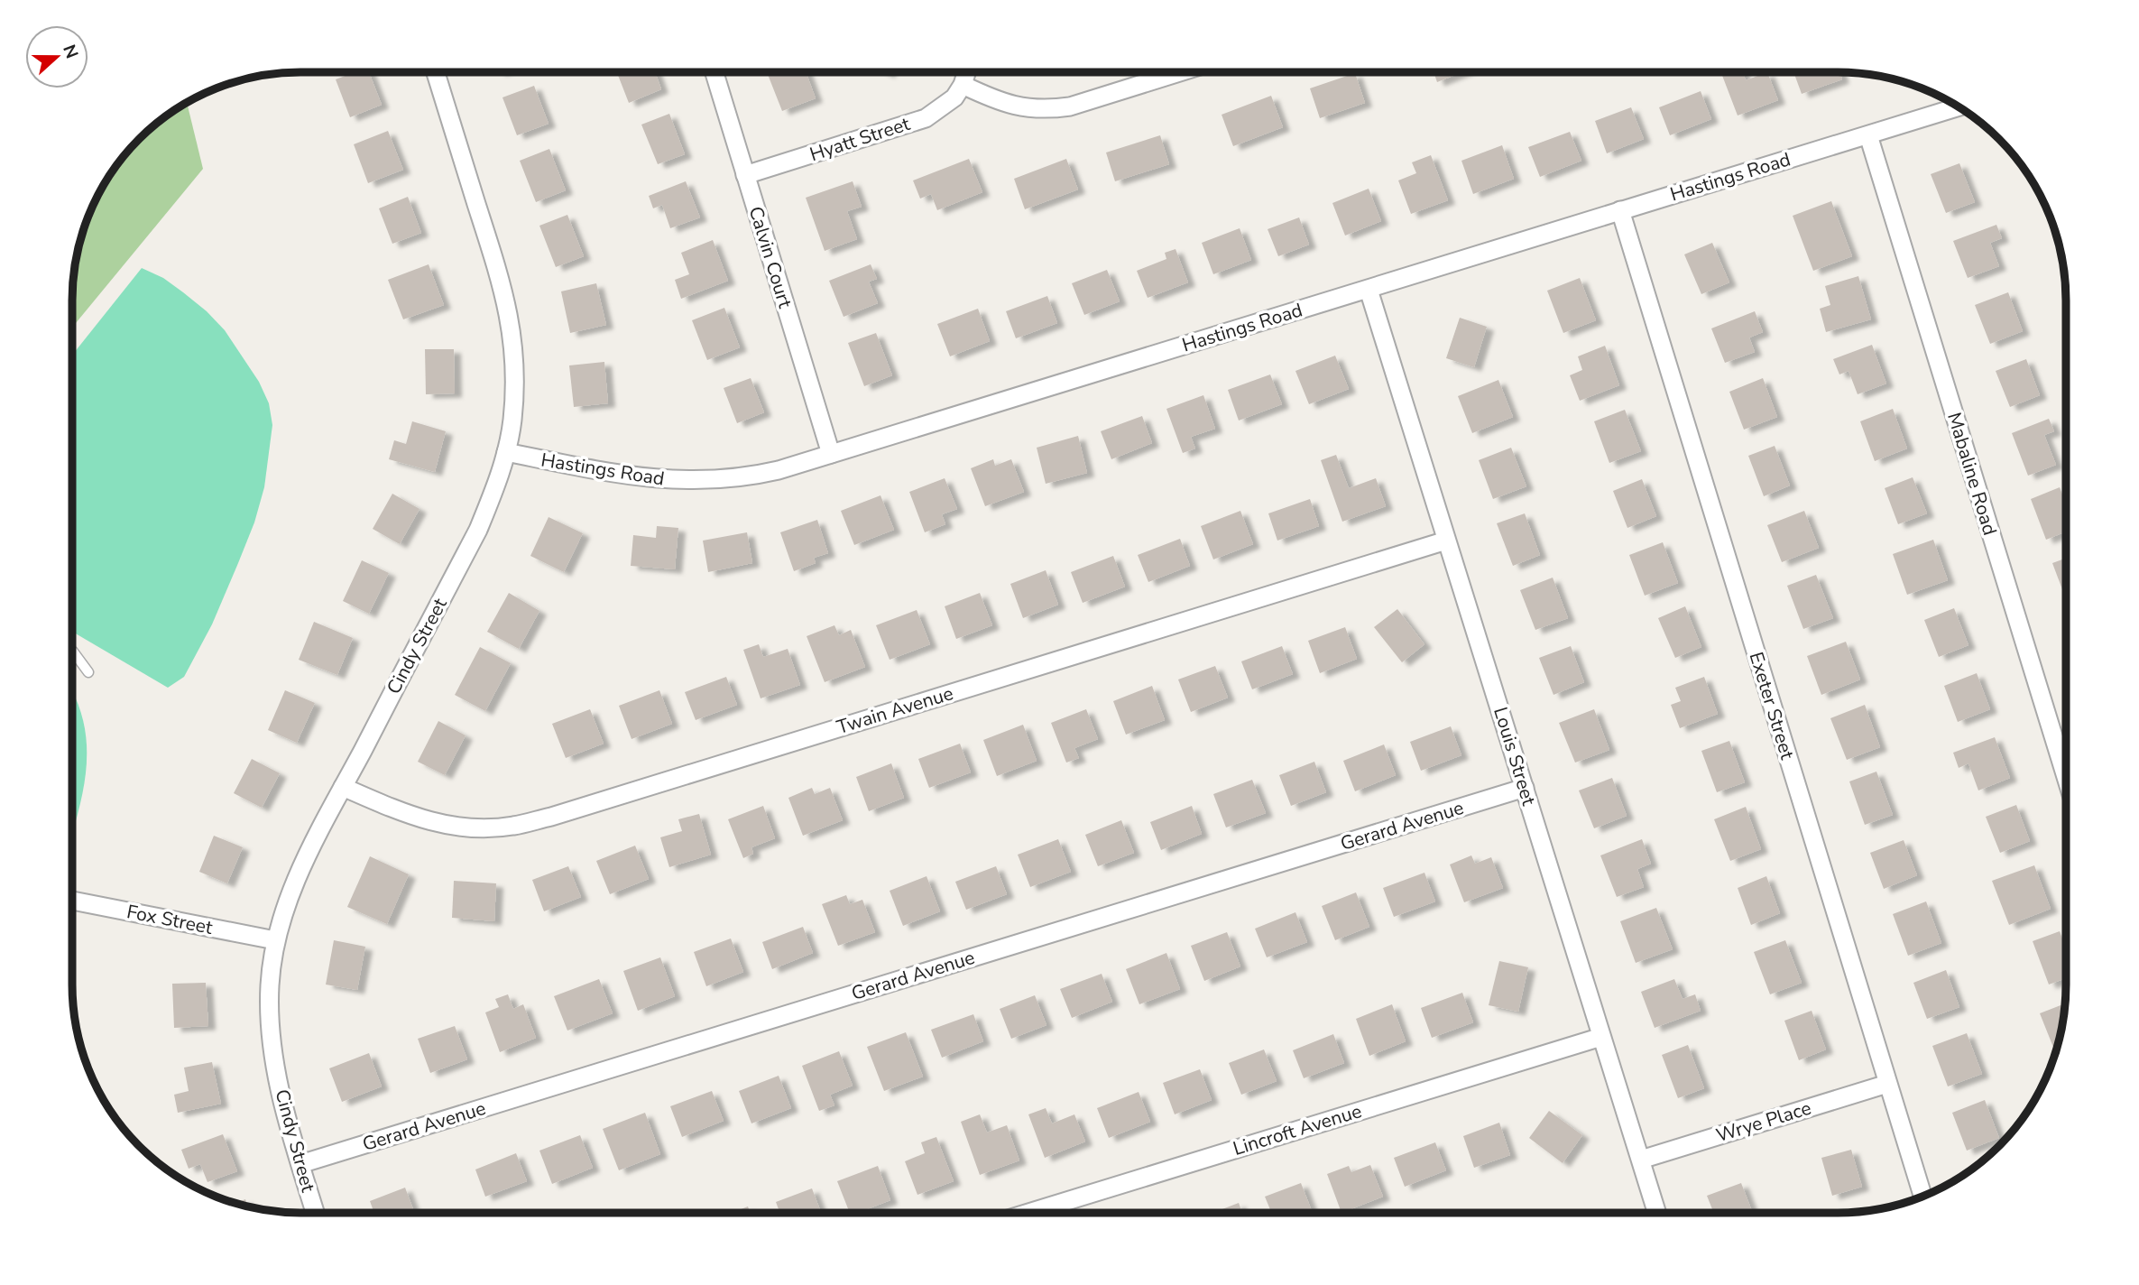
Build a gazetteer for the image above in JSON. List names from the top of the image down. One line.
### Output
{"streets":{"street":["Hyatt Street","Hastings Road","Calvin Court","Mabaline Road","Cindy Street","Exeter Street","Twain Avenue","Louis Street","Gerard Avenue","Fox Street","Wrye Place","Lincroft Avenue"]},"crossings":[["Hyatt Street","Calvin Court"],["Hastings Road","Calvin Court"],["Hastings Road","Mabaline Road"],["Hastings Road","Cindy Street"],["Hastings Road","Exeter Street"],["Hastings Road","Louis Street"],["Cindy Street","Twain Avenue"],["Cindy Street","Gerard Avenue"],["Cindy Street","Fox Street"],["Exeter Street","Wrye Place"],["Twain Avenue","Louis Street"],["Louis Street","Gerard Avenue"],["Louis Street","Wrye Place"],["Louis Street","Lincroft Avenue"]],"north":"right"}
